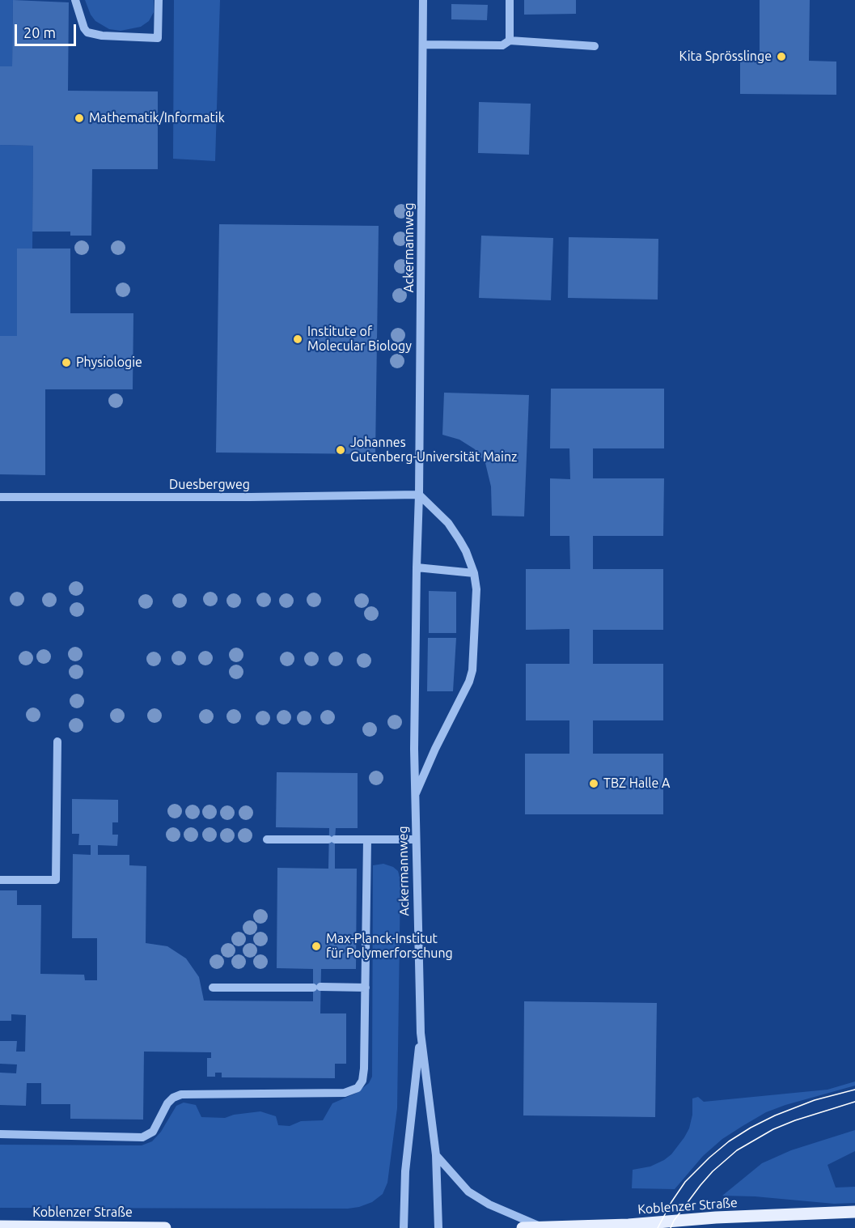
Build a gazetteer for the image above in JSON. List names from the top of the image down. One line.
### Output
{"streets":{"main road":["Koblenzer Straße"],"street":["Ackermannweg","Duesbergweg"]},"crossings":[["Ackermannweg","Duesbergweg"]],"places":["Kita Sprösslinge","Mathematik/Informatik","Institute of Molecular Biology","Physiologie","Johannes Gutenberg-Universität Mainz","TBZ Halle A","Max-Planck-Institut für Polymerforschung"],"scale_bar":"20 m"}
